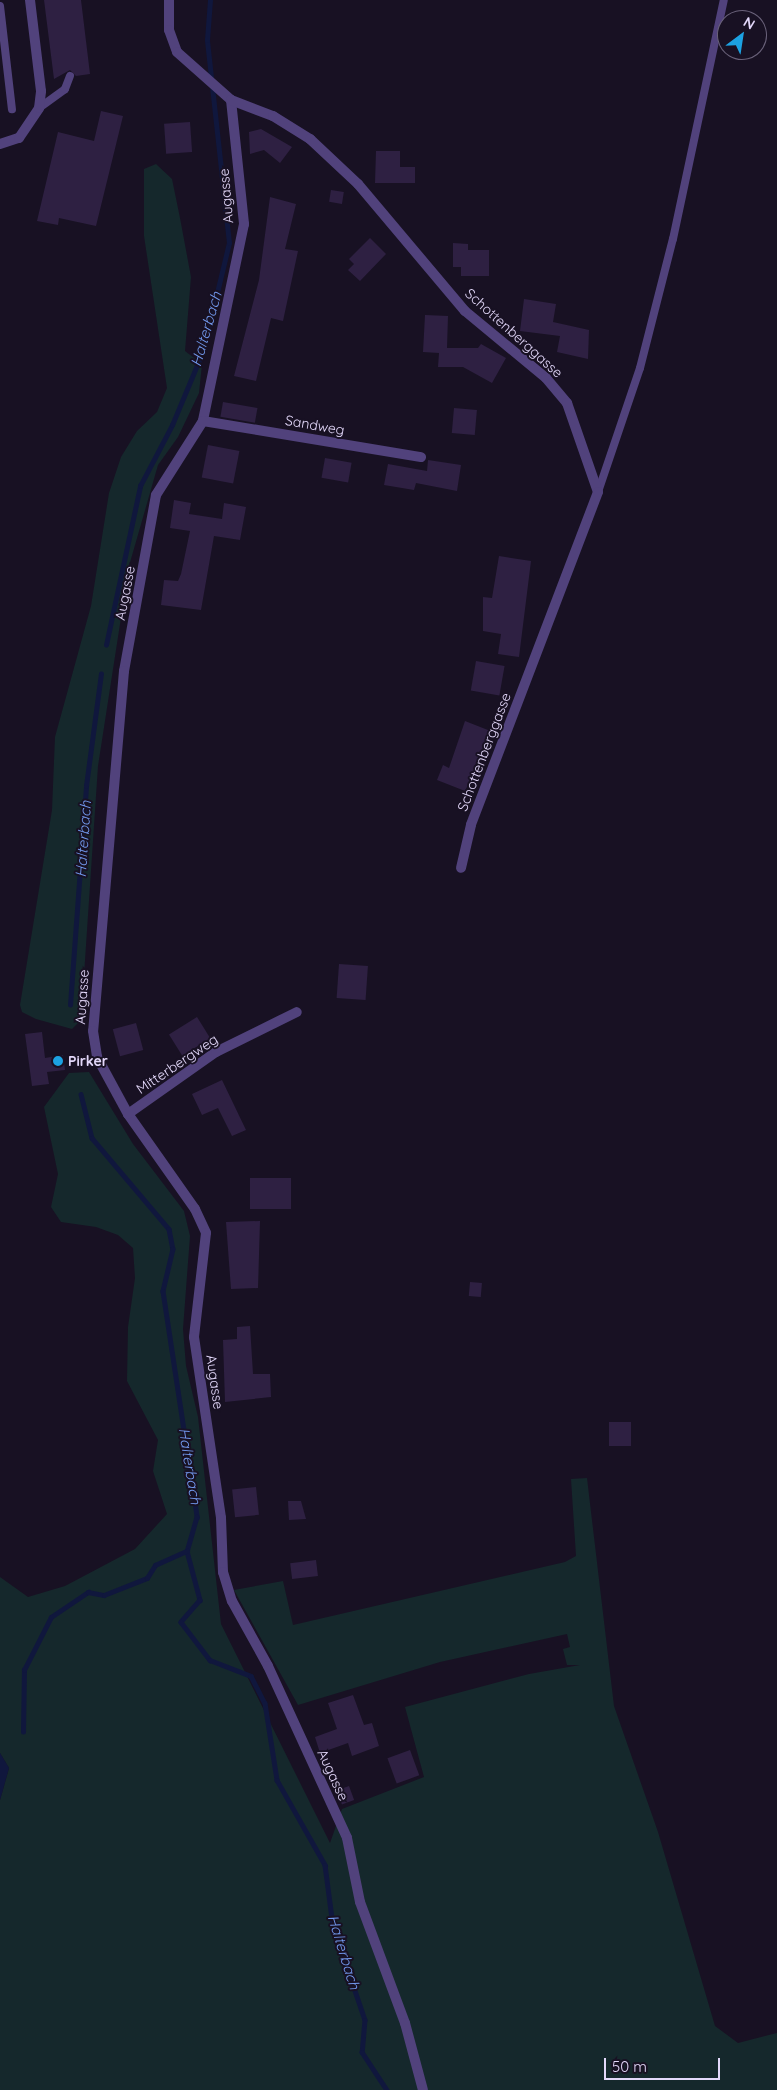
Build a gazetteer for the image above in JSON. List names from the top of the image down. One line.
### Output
{"streets":{"street":["Augasse","Schottenberggasse","Sandweg","Mitterbergweg"]},"crossings":[["Augasse","Schottenberggasse"],["Augasse","Sandweg"],["Augasse","Mitterbergweg"]],"water":["Halterbach"],"places":["Pirker"],"scale_bar":"50 m","north":"top right"}
